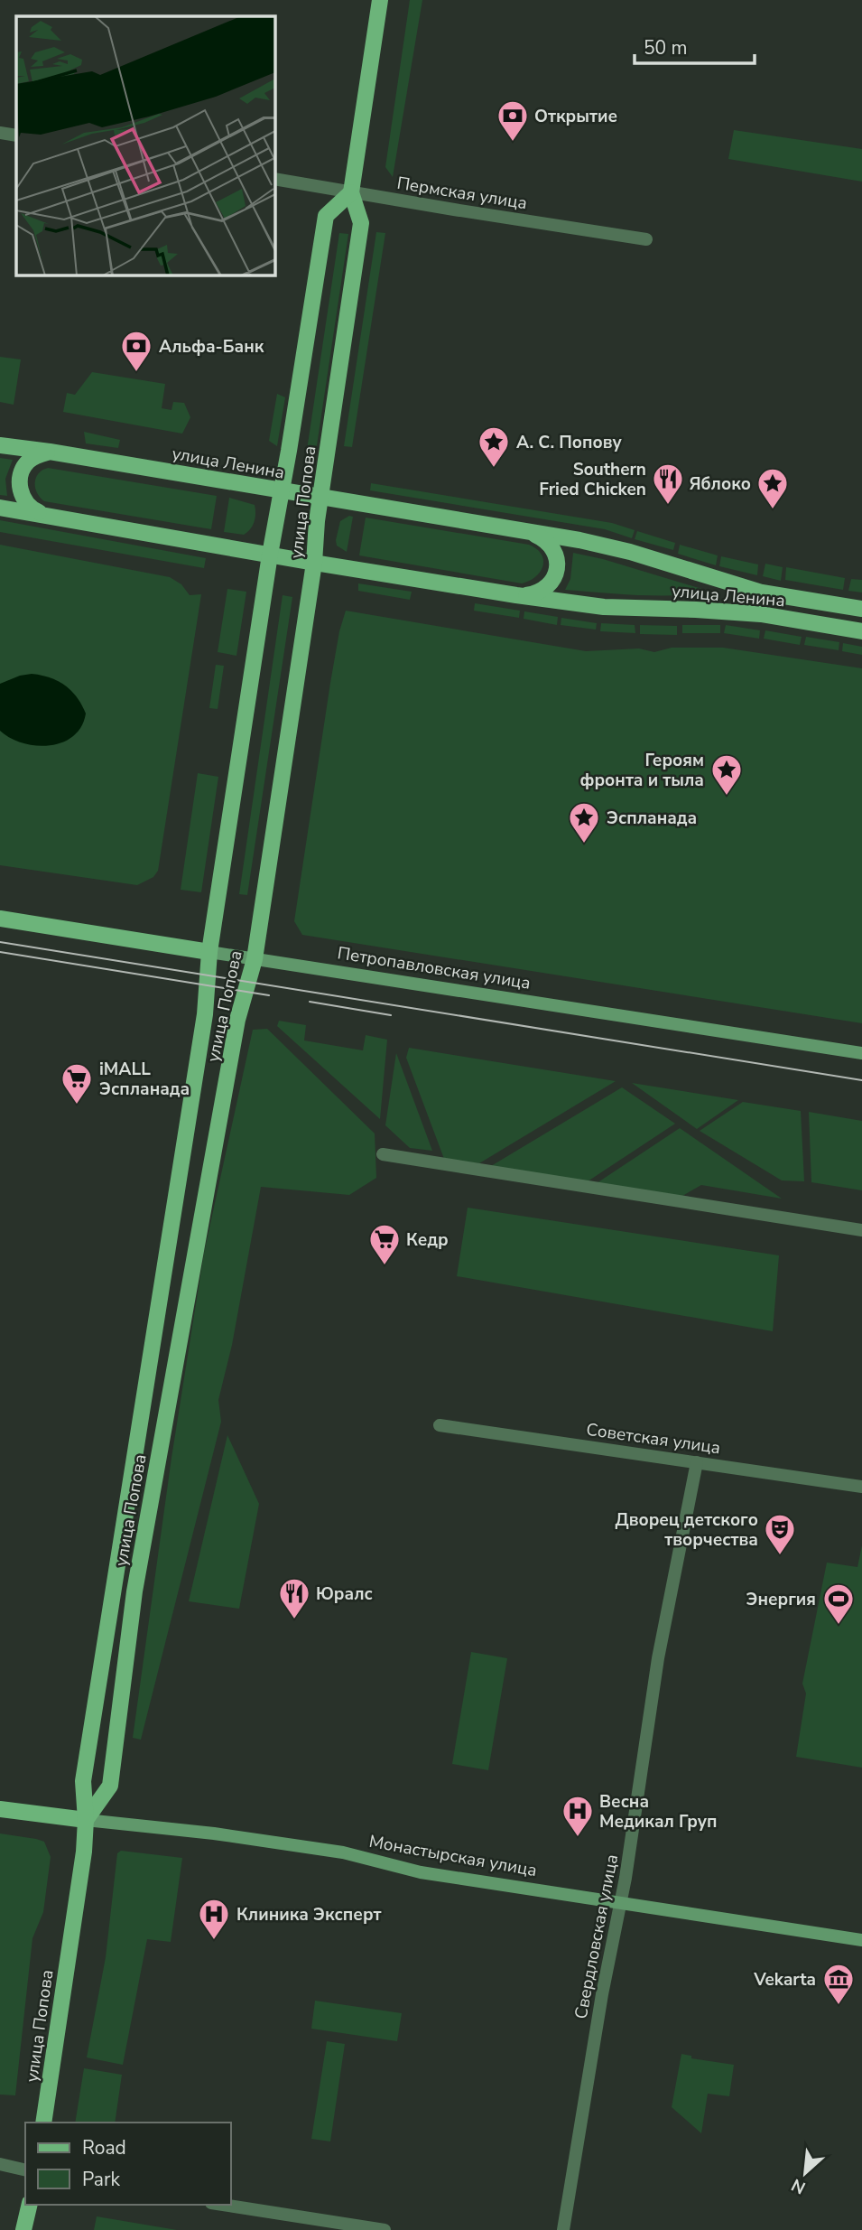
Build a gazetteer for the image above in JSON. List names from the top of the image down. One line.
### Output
{"streets":{"main road":["улица Ленина","улица Попова","Петропавловская улица","Монастырская улица"],"street":["Пермская улица","Советская улица","Свердловская улица"]},"crossings":[["Пермская улица","улица Попова"],["улица Ленина","улица Попова"],["улица Попова","Петропавловская улица"],["улица Попова","Монастырская улица"],["Советская улица","Свердловская улица"],["Монастырская улица","Свердловская улица"]],"places":{"bank":["Открытие","Альфа-Банк"],"place":["А. С. Попову","Яблоко","Героям фронта и тыла","Эспланада"],"restaurant":["Southern Fried Chicken","Юралс"],"supermarket":["iMALL Эспланада","Кедр"],"theatre":["Дворец детского творчества"],"sports":["Энергия"],"hospital":["Весна Медикал Груп","Клиника Эксперт"],"museum":["Vekarta"]},"legend":["Road","Park"],"scale_bar":"50 m","north":"bottom left"}
